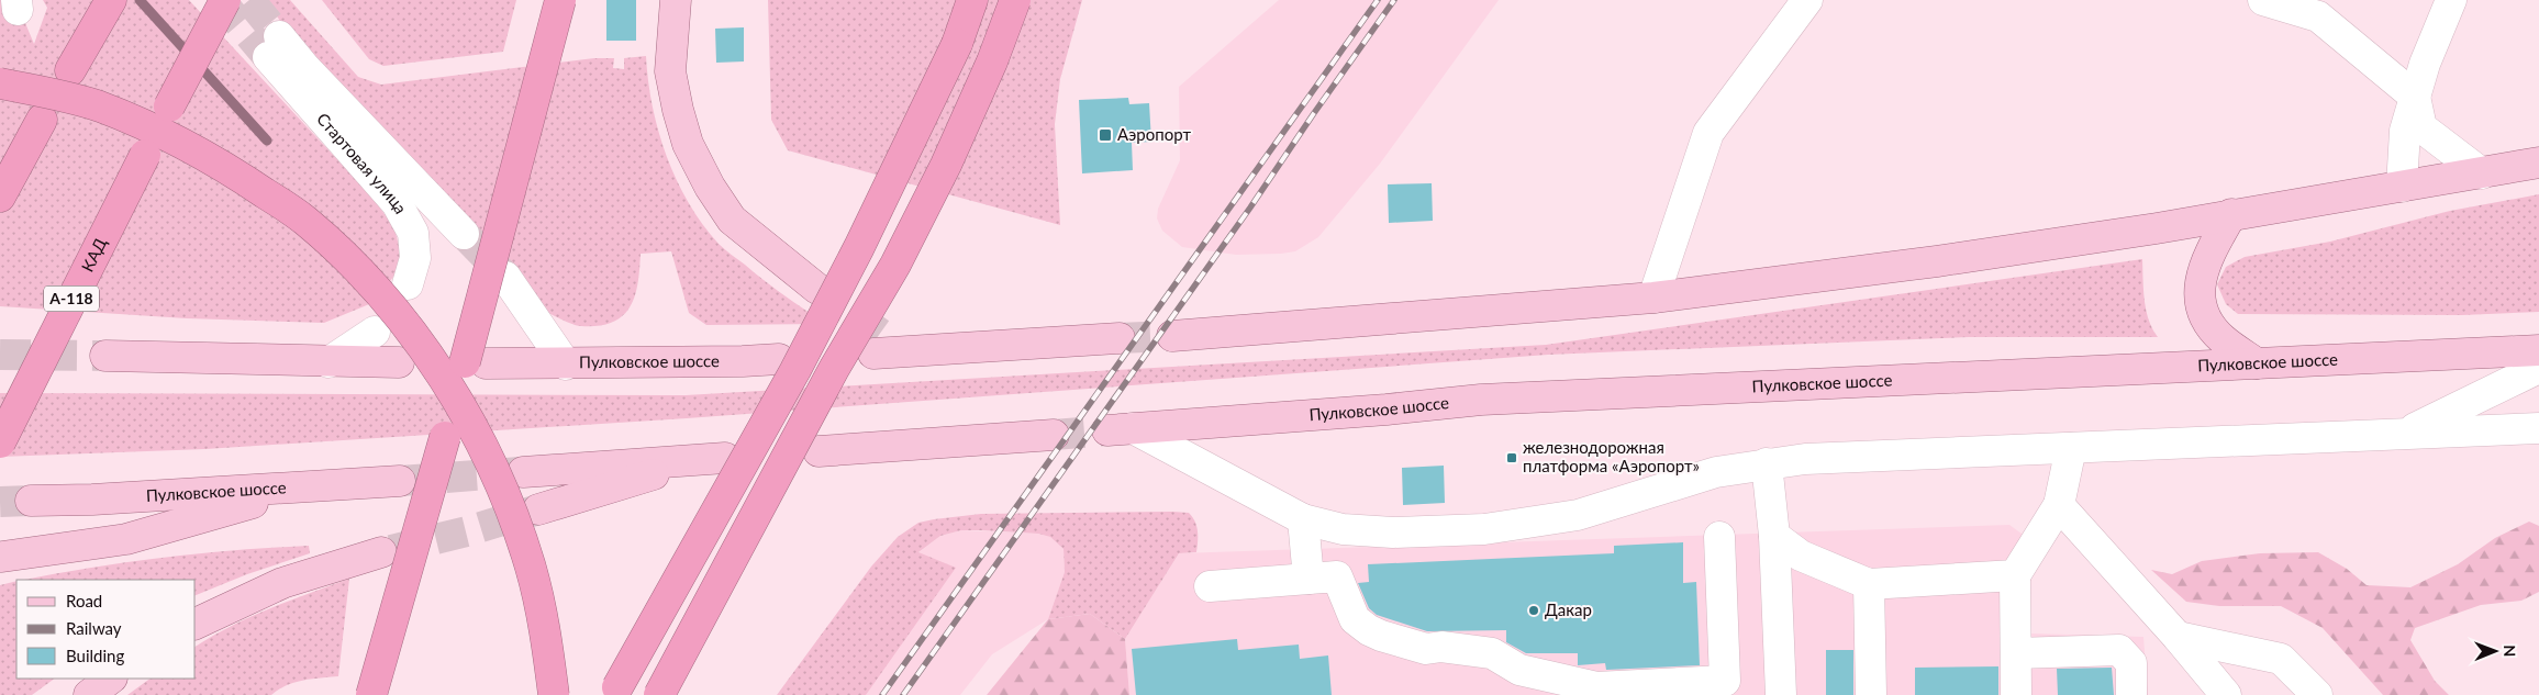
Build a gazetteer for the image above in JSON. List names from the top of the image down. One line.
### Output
{"streets":{"highway":["КАД","А-118"],"main road":["Пулковское шоссе"],"street":["Стартовая улица"]},"places":{"transit":["Аэропорт","железнодорожная платформа «Аэропорт»"],"other":["Дакар"]},"legend":["Road","Railway","Building"],"north":"right"}
